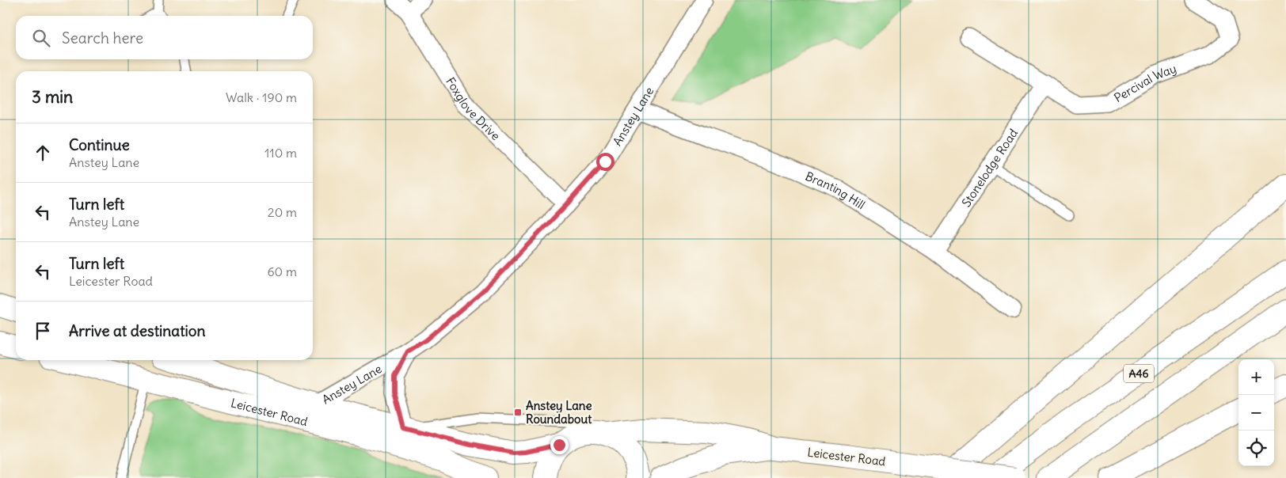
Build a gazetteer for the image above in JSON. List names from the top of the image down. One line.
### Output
{"streets":{"main road":["A46","Leicester Road"],"street":["Percival Way","Foxglove Drive","Anstey Lane","Stonelodge Road","Branting Hill"]},"crossings":[["Percival Way","Stonelodge Road"],["Foxglove Drive","Anstey Lane"],["Anstey Lane","Branting Hill"],["Anstey Lane","Leicester Road"],["Stonelodge Road","Branting Hill"]],"places":{"transit":["Anstey Lane Roundabout"]},"page":{"search":"Search here","heading":["3 min","Walk · 190 m"],"list":[["Continue","Anstey Lane","110 m"],["Turn left","Anstey Lane","20 m"],["Turn left","Leicester Road","60 m"],"Arrive at destination"],"map_buttons":["+","−"]}}
